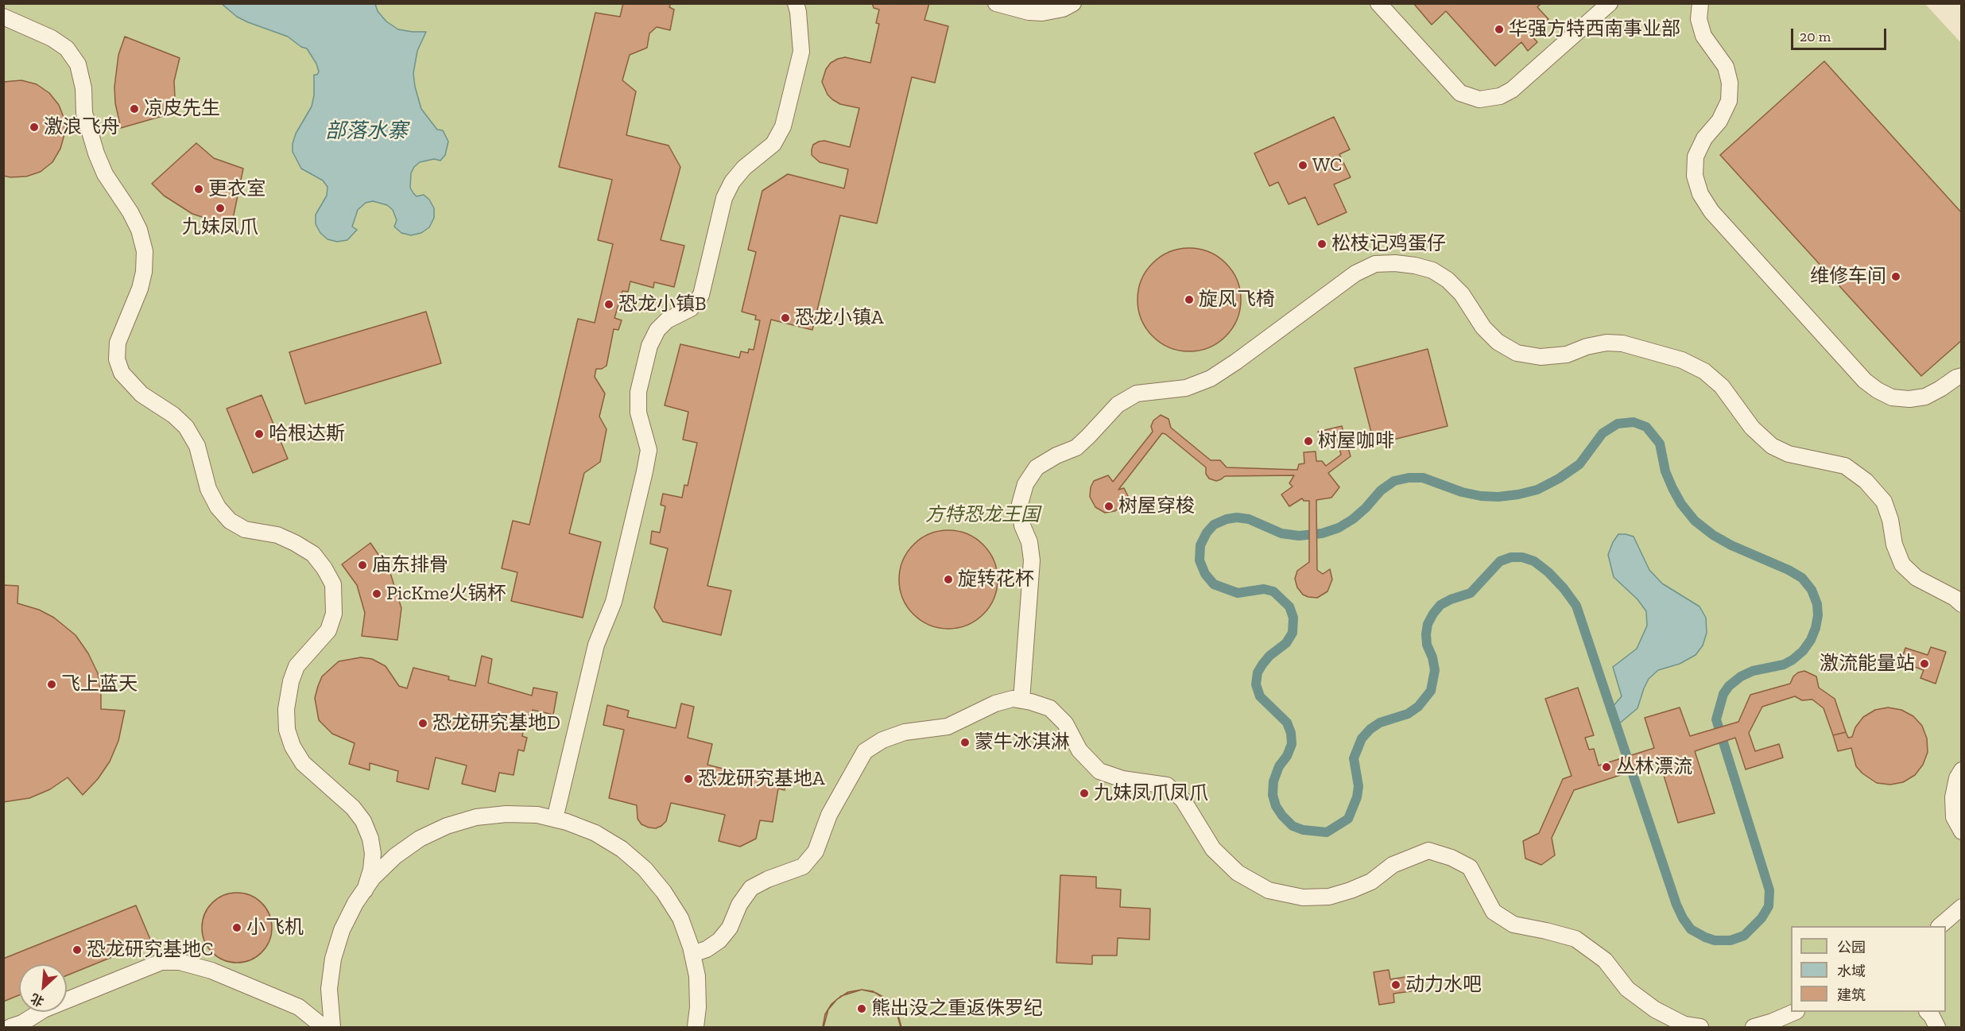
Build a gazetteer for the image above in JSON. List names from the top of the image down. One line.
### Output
{"water":["部落水寨"],"parks":["方特恐龙王国"],"places":["华强方特西南事业部","凉皮先生","激浪飞舟","WC","更衣室","九妹凤爪","松枝记鸡蛋仔","维修车间","旋风飞椅","恐龙小镇B","恐龙小镇A","哈根达斯","树屋咖啡","树屋穿梭","庙东排骨","旋转花杯","PicKme火锅杯","激流能量站","飞上蓝天","恐龙研究基地D","蒙牛冰淇淋","丛林漂流","恐龙研究基地A","九妹凤爪凤爪","小飞机","恐龙研究基地C","动力水吧","熊出没之重返侏罗纪"],"legend":["公园","水域","建筑"],"scale_bar":"20 m","north":"bottom left"}
